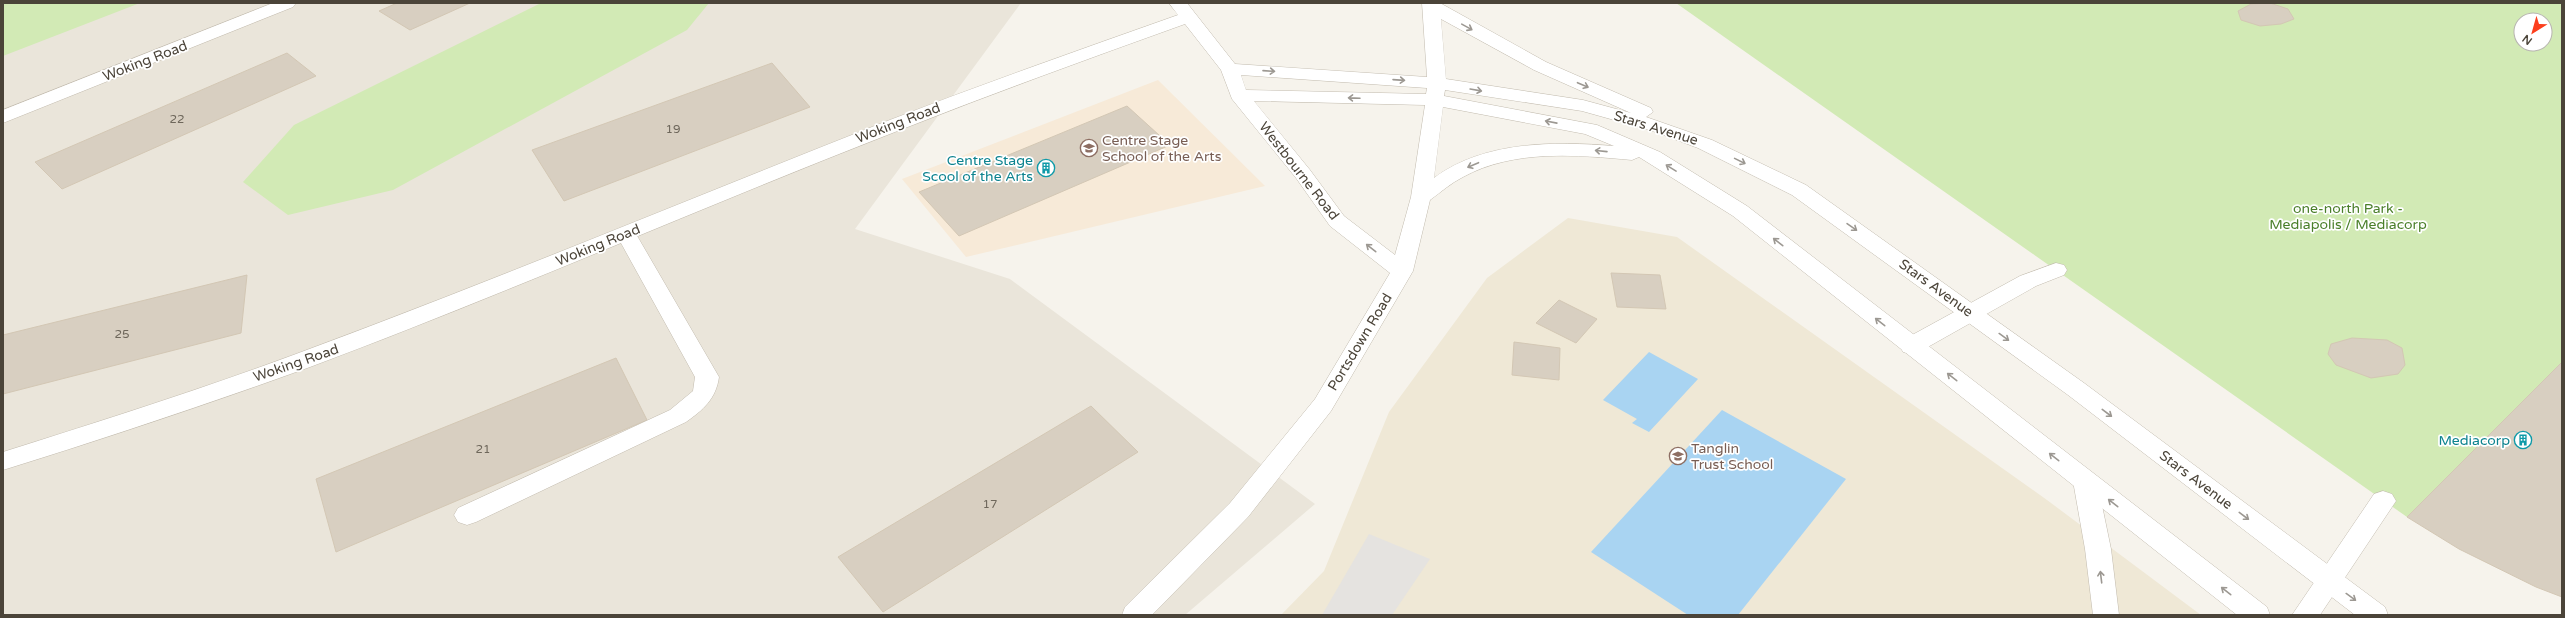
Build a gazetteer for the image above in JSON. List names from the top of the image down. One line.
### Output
{"streets":{"street":["Woking Road","Stars Avenue","Westbourne Road","Portsdown Road"]},"crossings":[["Woking Road","Westbourne Road"],["Stars Avenue","Portsdown Road"],["Westbourne Road","Portsdown Road"]],"one_way":["Westbourne Road"],"parks":["one-north Park - Mediapolis / Mediacorp"],"places":{"school or university":["Centre Stage School of the Arts","Tanglin Trust School"],"building":["Centre Stage Scool of the Arts","Mediacorp"]},"house_numbers":["22","19","25","21","17"],"north":"bottom left"}
